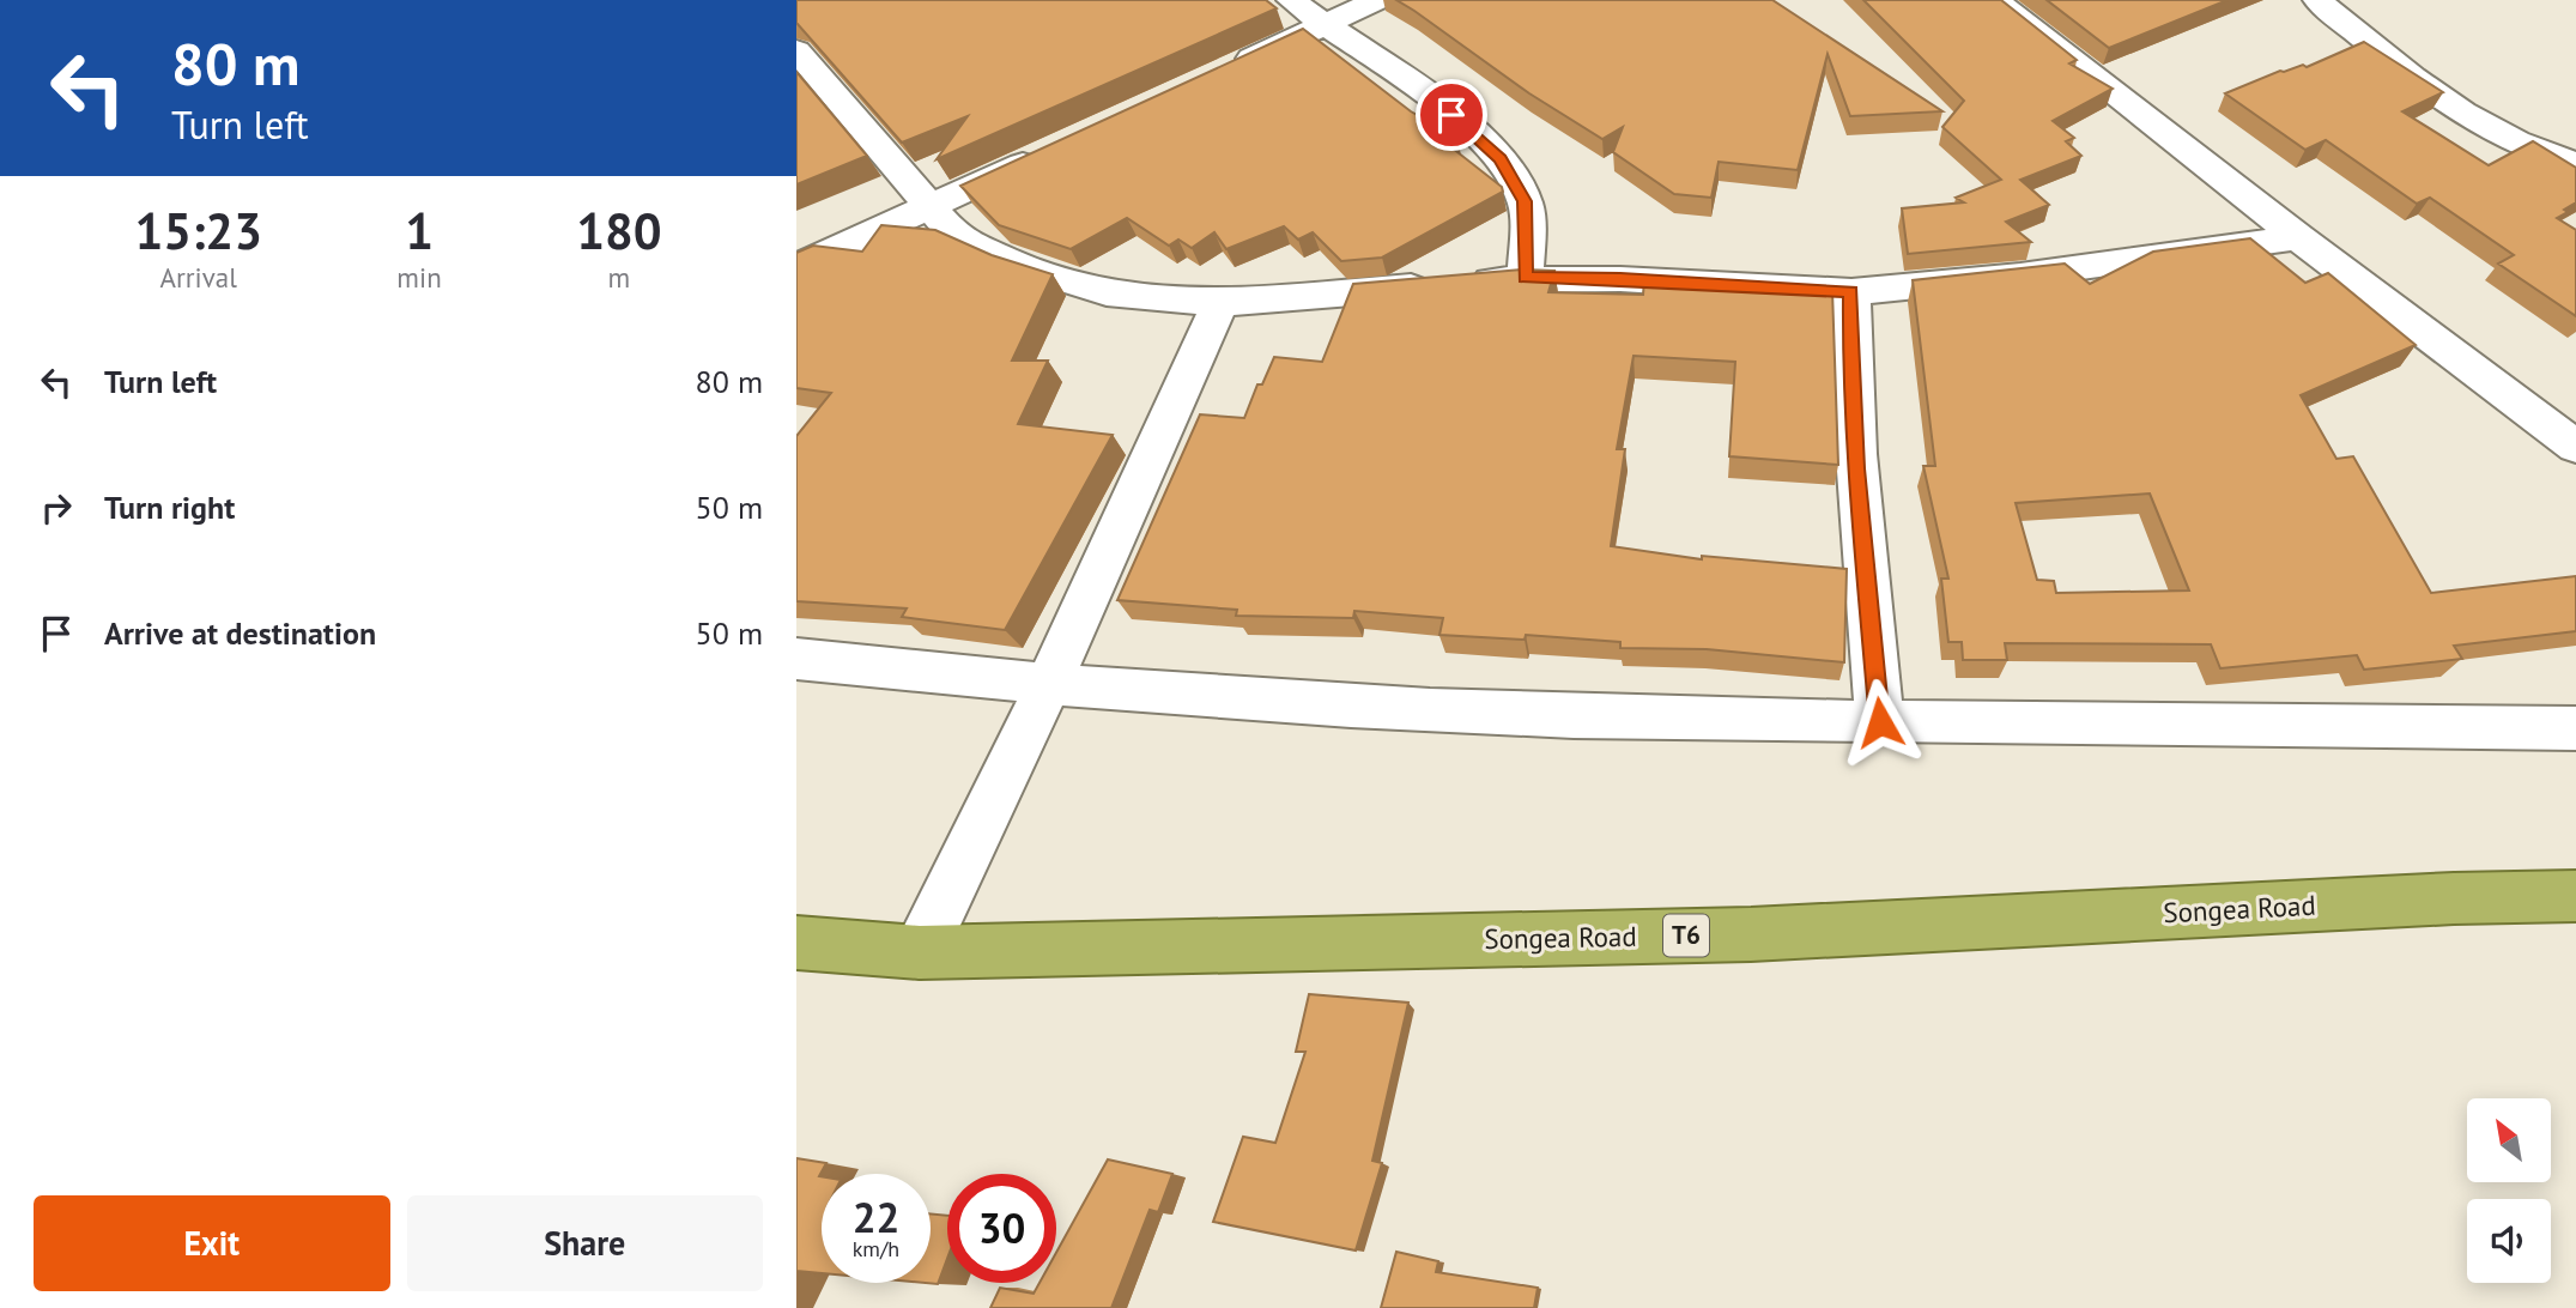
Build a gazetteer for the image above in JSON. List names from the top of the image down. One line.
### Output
{"streets":{"highway":["Songea Road","T6"]},"north":"top left","page":{"turn":["80 m","Turn left"],"eta":["15:23","Arrival","1","min","180","m"],"list":[{"name":"Turn left","value":"80 m"},{"name":"Turn right","value":"50 m"},{"name":"Arrive at destination","value":"50 m"}],"speed":"22 km/h","limit":"30","buttons":["Exit","Share"]}}
